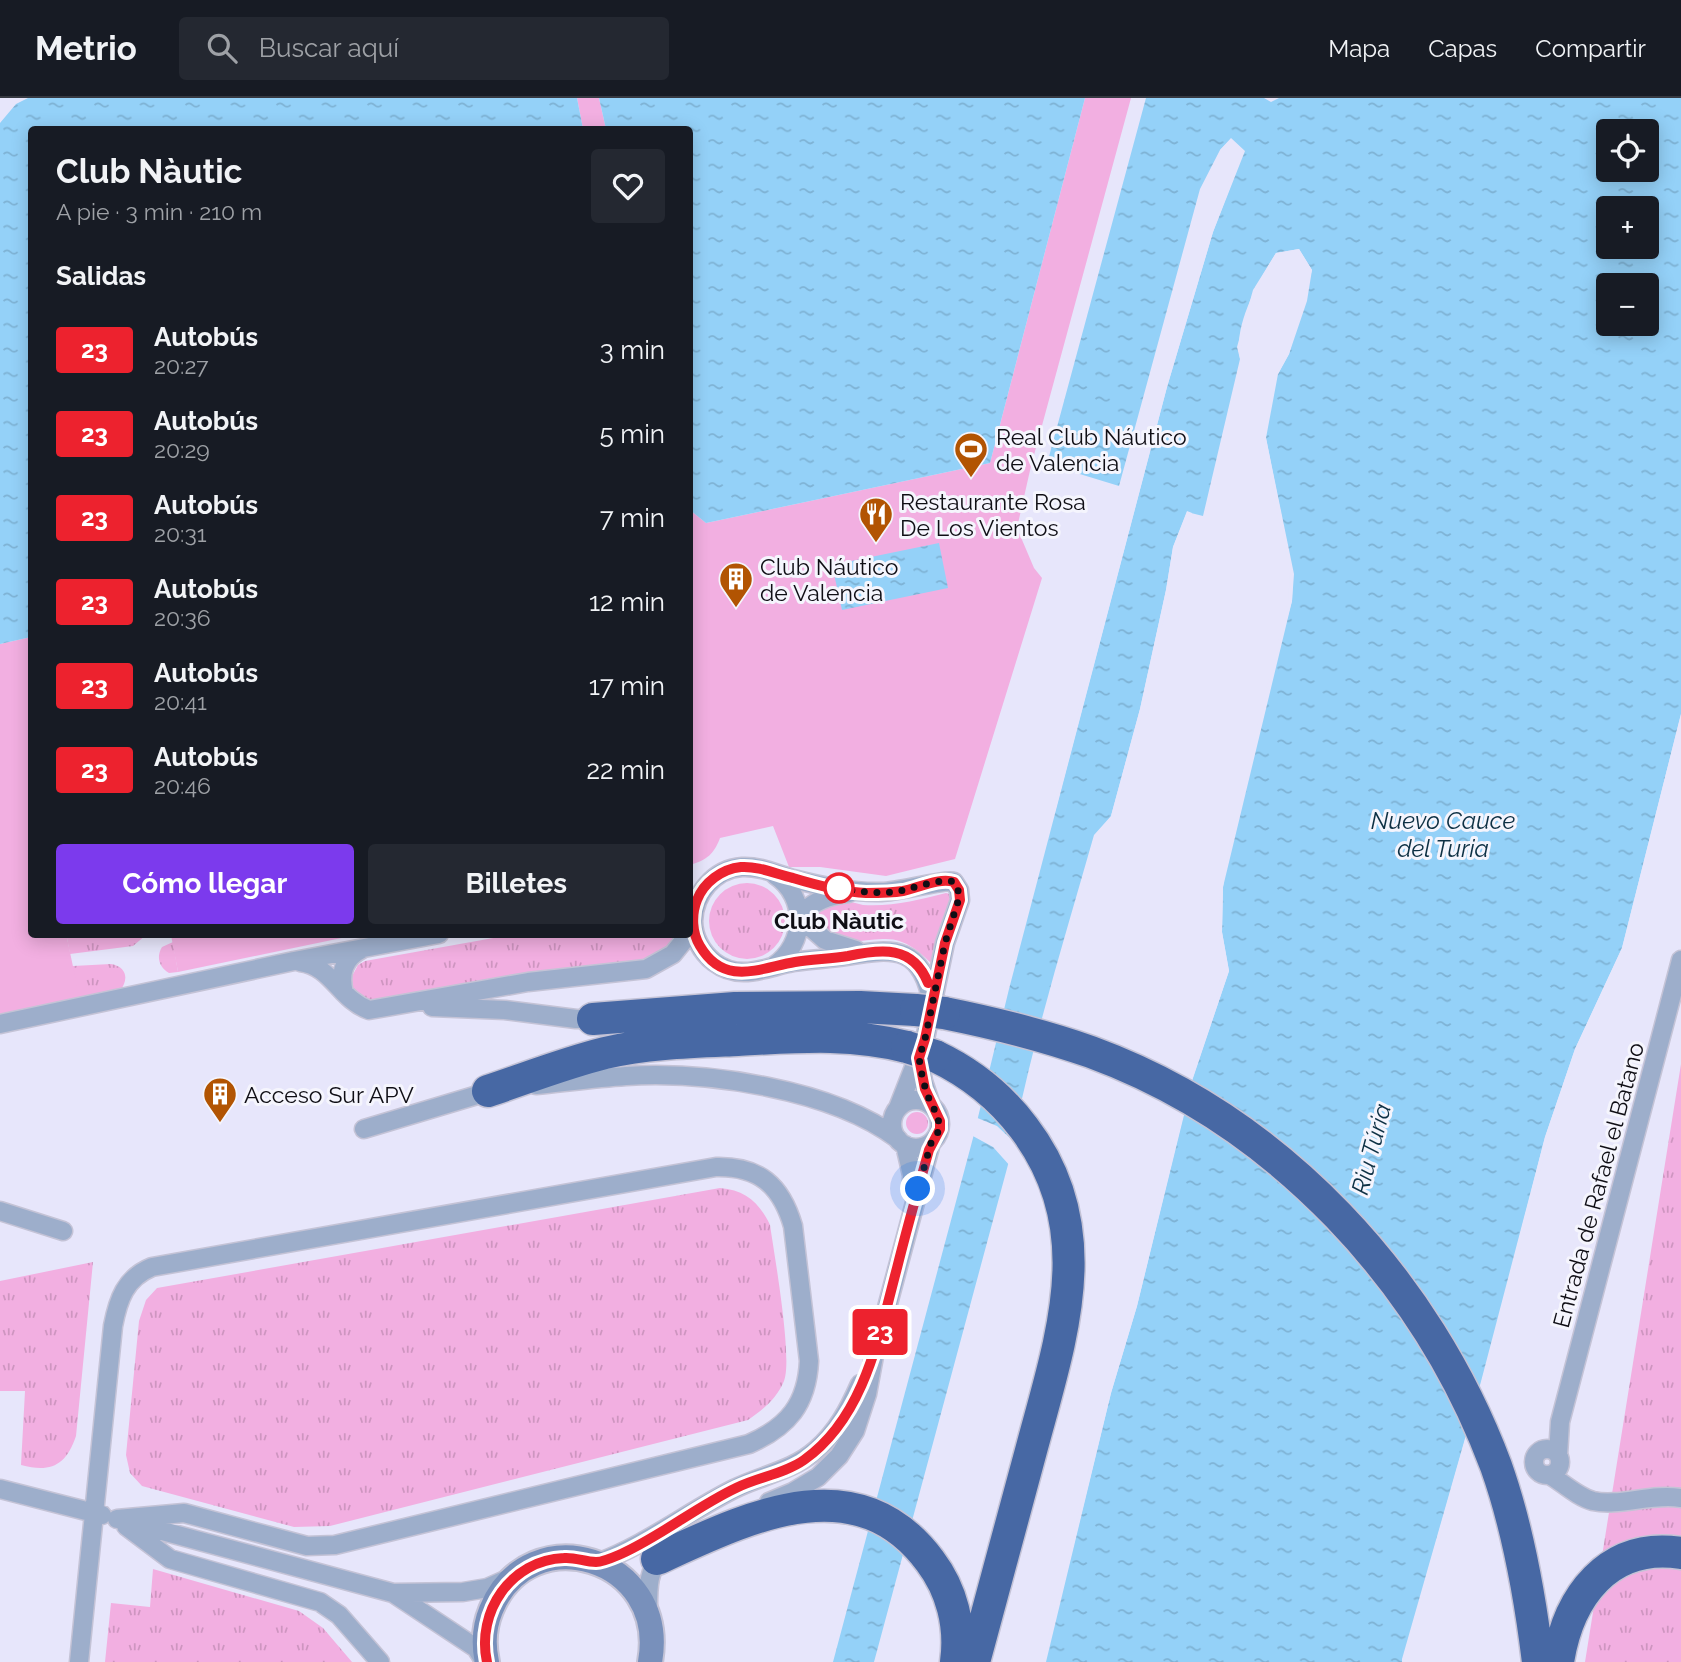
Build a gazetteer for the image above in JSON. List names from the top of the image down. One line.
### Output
{"streets":{"street":["Entrada de Rafael el Batano"]},"water":["Nuevo Cauce del Turia","Riu Túria"],"places":{"sports":["Real Club Náutico de Valencia"],"restaurant":["Restaurante Rosa De Los Vientos"],"building":["Club Náutico de Valencia","Acceso Sur APV"],"other":["Club Nàutic"]},"lines":["bus line 23"],"page":{"header":"Metrio","search":"Buscar aquí","nav":["Mapa","Capas","Compartir"],"on_map":"23","map_buttons":["+","−"],"heading":[["Club Nàutic","A pie · 3 min · 210 m"],"Salidas"],"list":[{"mark":"23","name":"Autobús","note":"20:27","value":"3 min"},{"mark":"23","name":"Autobús","note":"20:29","value":"5 min"},{"mark":"23","name":"Autobús","note":"20:31","value":"7 min"},{"mark":"23","name":"Autobús","note":"20:36","value":"12 min"},{"mark":"23","name":"Autobús","note":"20:41","value":"17 min"},{"mark":"23","name":"Autobús","note":"20:46","value":"22 min"}],"buttons":["Cómo llegar","Billetes"]}}
